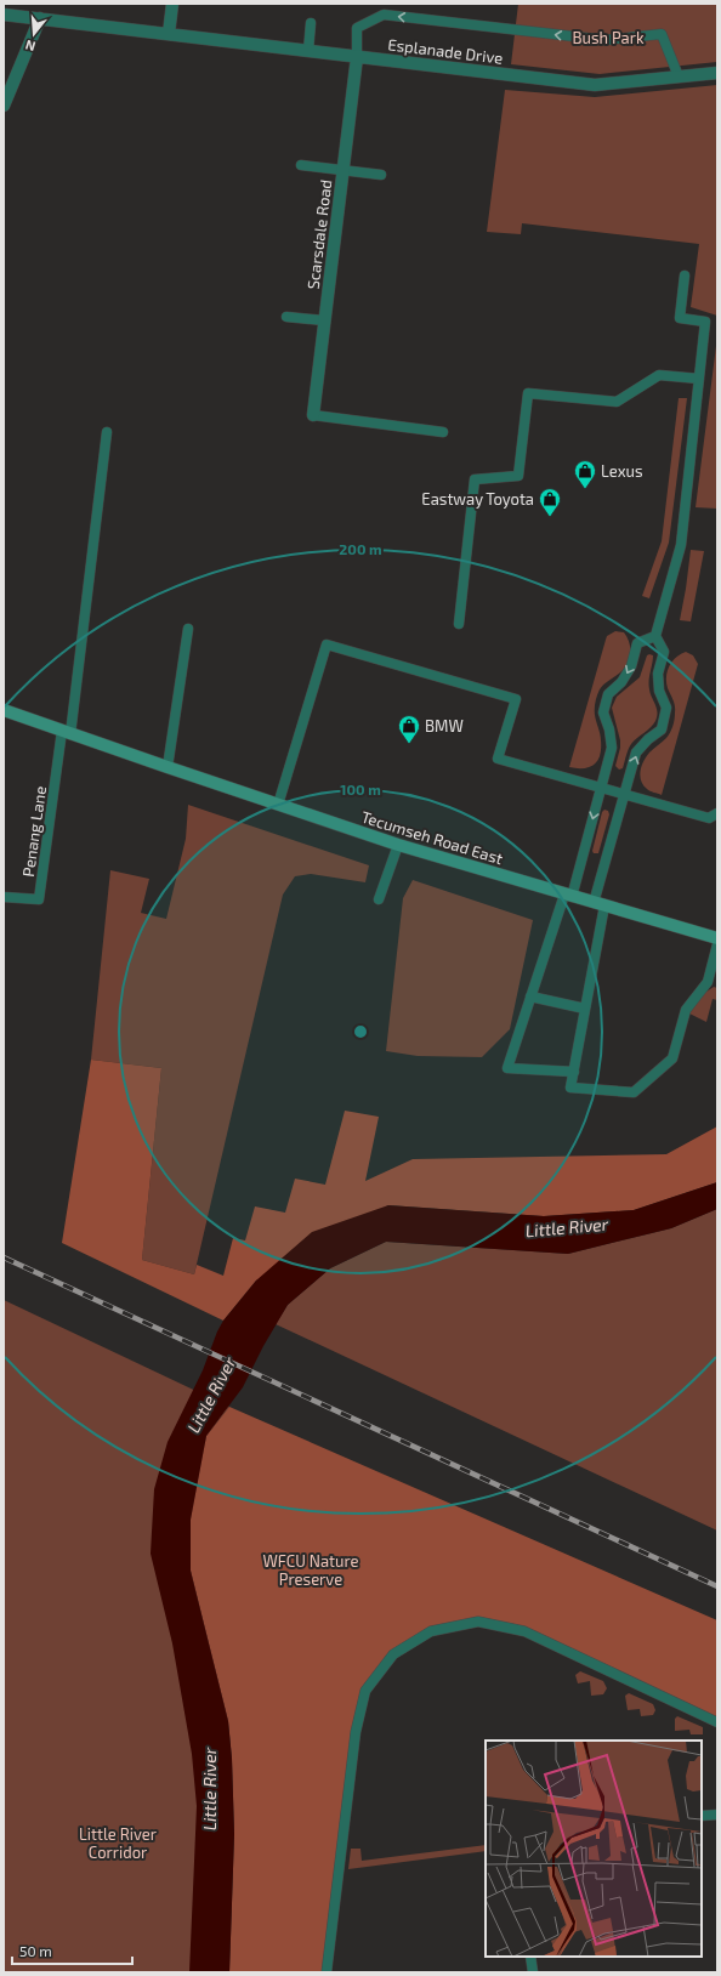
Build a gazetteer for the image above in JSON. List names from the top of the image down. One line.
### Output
{"streets":{"main road":["Tecumseh Road East"],"street":["Esplanade Drive","Scarsdale Road"],"lane":["Penang Lane"]},"crossings":[["Esplanade Drive","Scarsdale Road"],["Penang Lane","Tecumseh Road East"]],"water":["Little River"],"parks":["Bush Park","WFCU Nature Preserve","Little River Corridor"],"places":{"shop":["Lexus","Eastway Toyota","BMW"]},"scale_bar":"50 m","north":"bottom","rings":["200 m","100 m"]}
